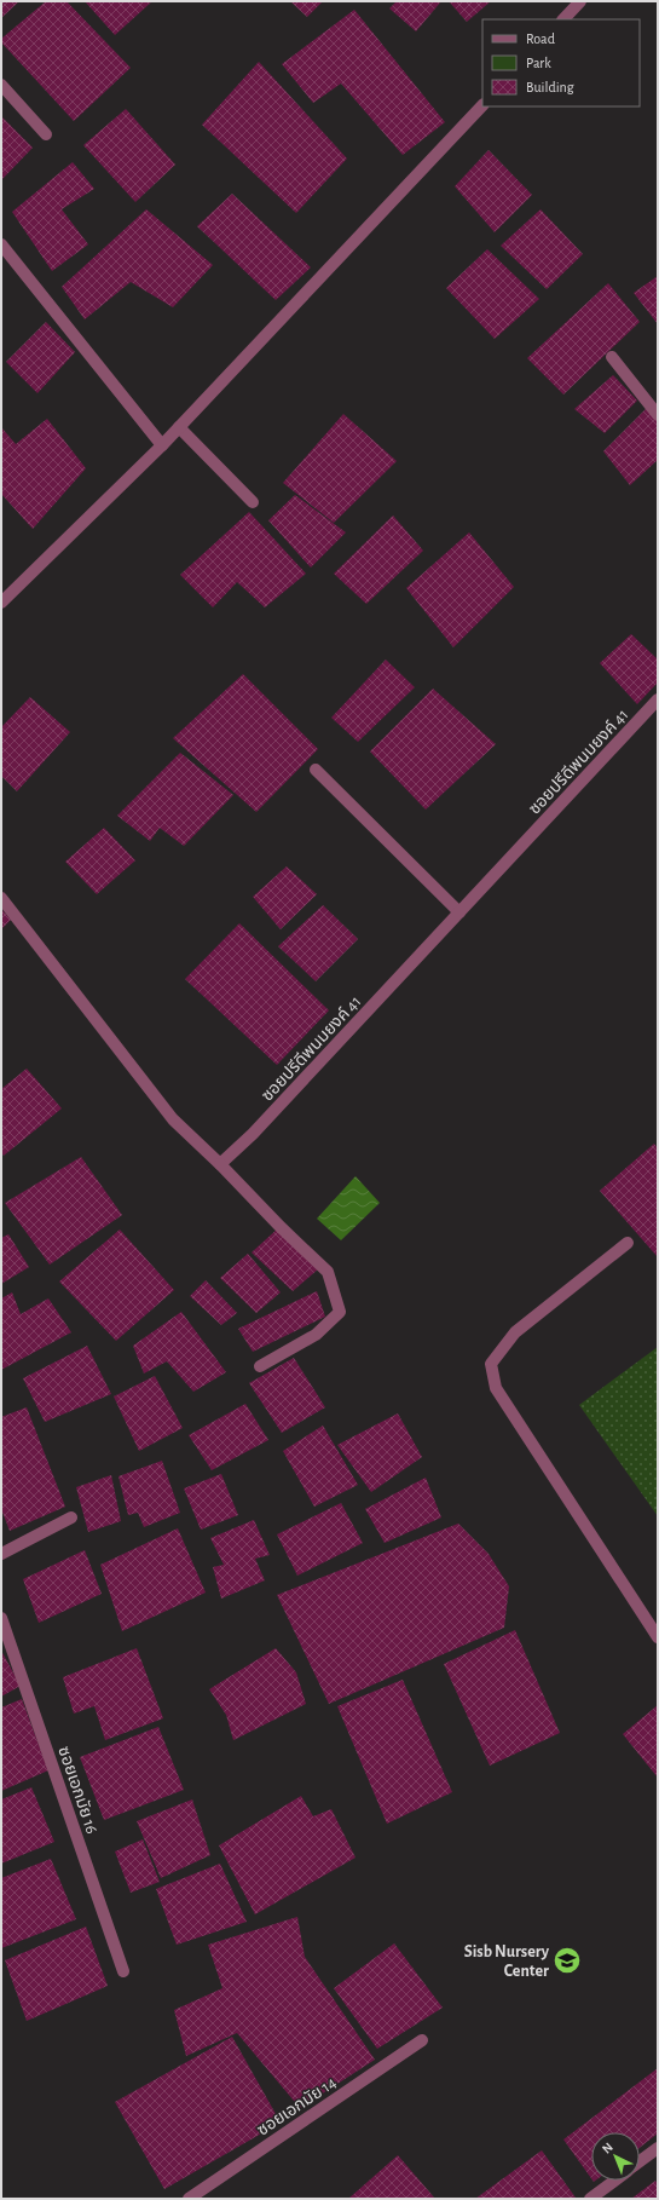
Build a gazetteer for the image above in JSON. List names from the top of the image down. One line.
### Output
{"streets":{"street":["ซอยปรีดีพนมยงค์ 41","ซอยเอกมัย 16","ซอยเอกมัย 14"]},"places":{"school or university":["Sisb Nursery Center"]},"legend":["Road","Park","Building"],"north":"top left"}
